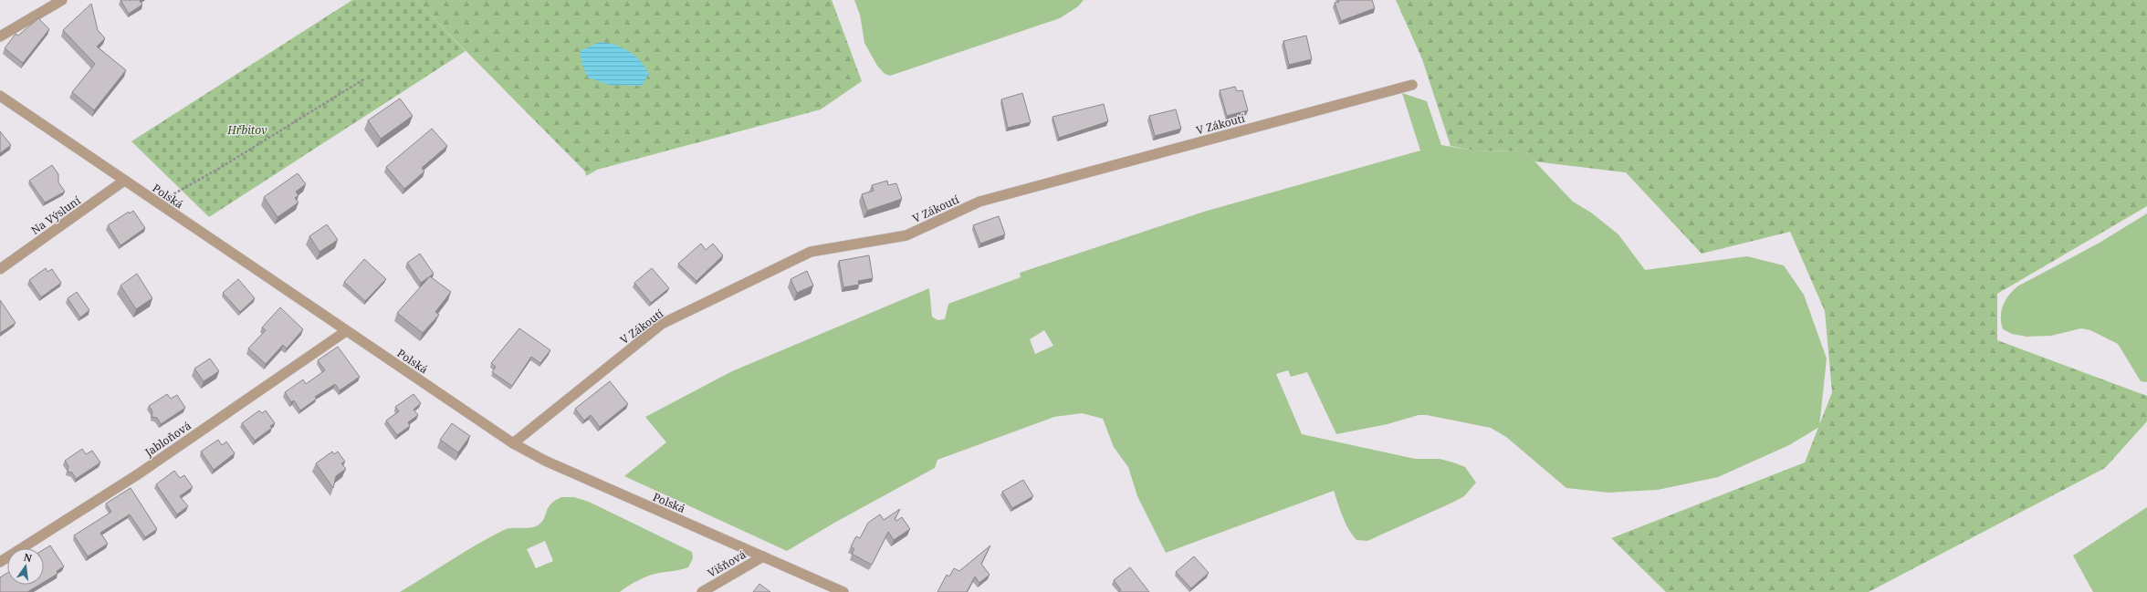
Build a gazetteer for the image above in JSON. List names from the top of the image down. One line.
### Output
{"streets":{"street":["V Zákoutí","Polská","Na Výsluní","Jabloňová","Višňová"]},"crossings":[["V Zákoutí","Polská"],["Polská","Na Výsluní"],["Polská","Jabloňová"],["Polská","Višňová"]],"parks":["Hřbitov"],"north":"top"}
